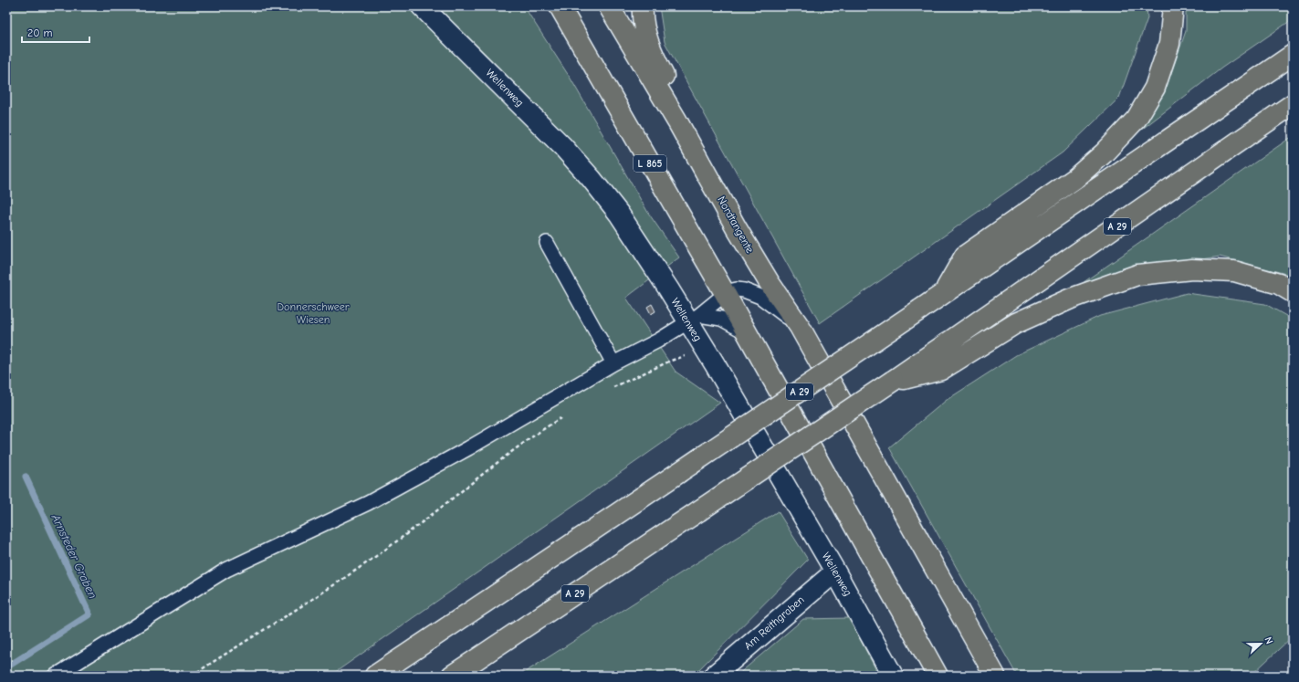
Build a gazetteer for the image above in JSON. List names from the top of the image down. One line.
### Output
{"streets":{"highway":["L 865","Nordtangente","A 29"],"street":["Wellenweg","Am Reithgraben"]},"crossings":[["Wellenweg","Am Reithgraben"]],"water":["Arnsteder Graben"],"parks":["Donnerschweer Wiesen"],"scale_bar":"20 m","north":"right"}
